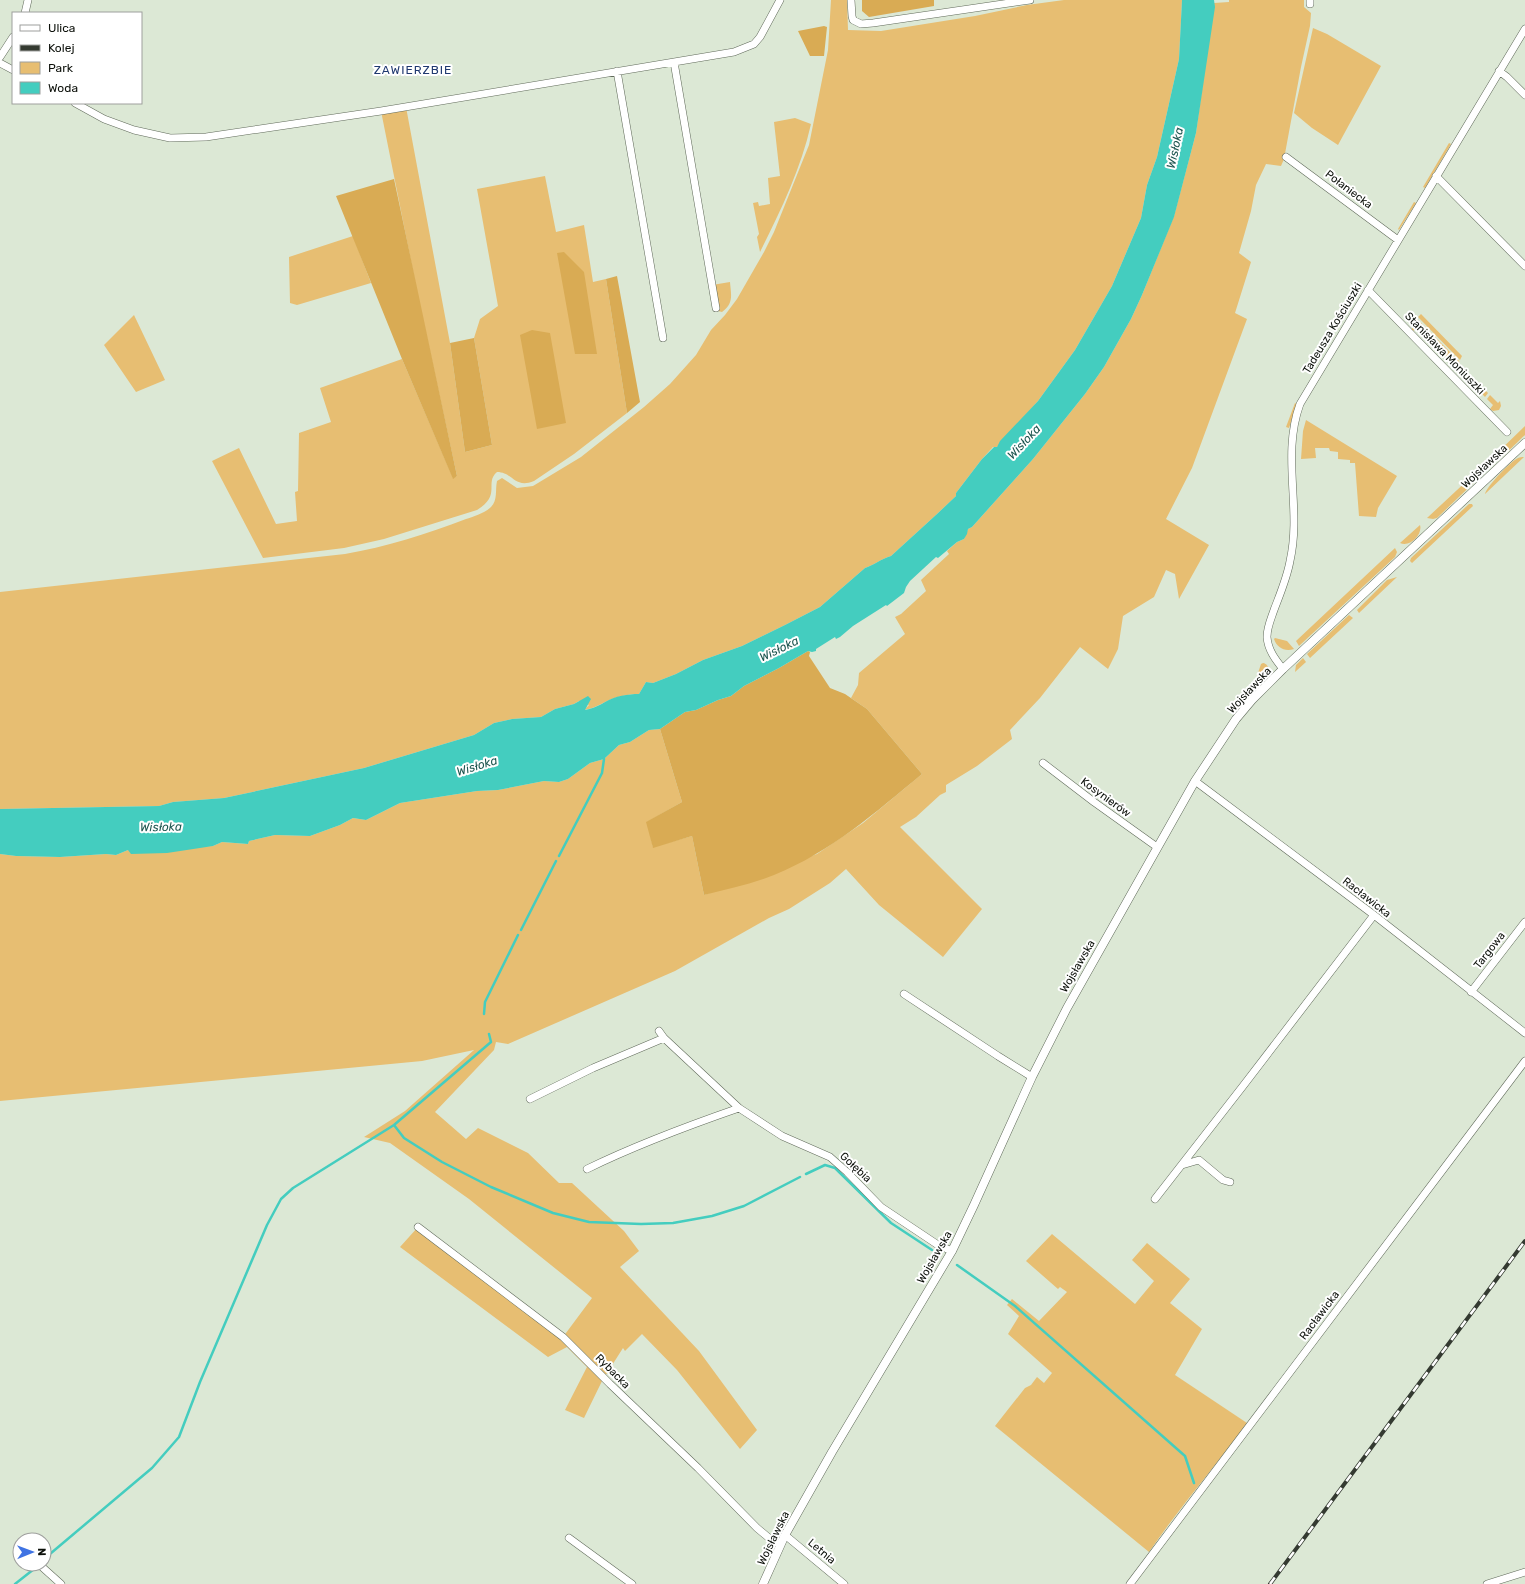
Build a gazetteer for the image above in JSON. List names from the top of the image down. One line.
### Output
{"streets":{"street":["Połaniecka","Tadeusza Kościuszki","Stanisława Moniuszki","Wojsławska","Kosynierów","Racławicka","Targowa","Gołębia","Rybacka","Letnia"]},"crossings":[["Połaniecka","Tadeusza Kościuszki"],["Tadeusza Kościuszki","Stanisława Moniuszki"],["Tadeusza Kościuszki","Wojsławska"],["Wojsławska","Kosynierów"],["Wojsławska","Racławicka"],["Wojsławska","Gołębia"],["Wojsławska","Rybacka"],["Wojsławska","Letnia"],["Racławicka","Targowa"]],"districts":["ZAWIERZBIE"],"water":["Wisłoka"],"legend":["Ulica","Kolej","Park","Woda"],"north":"right"}
